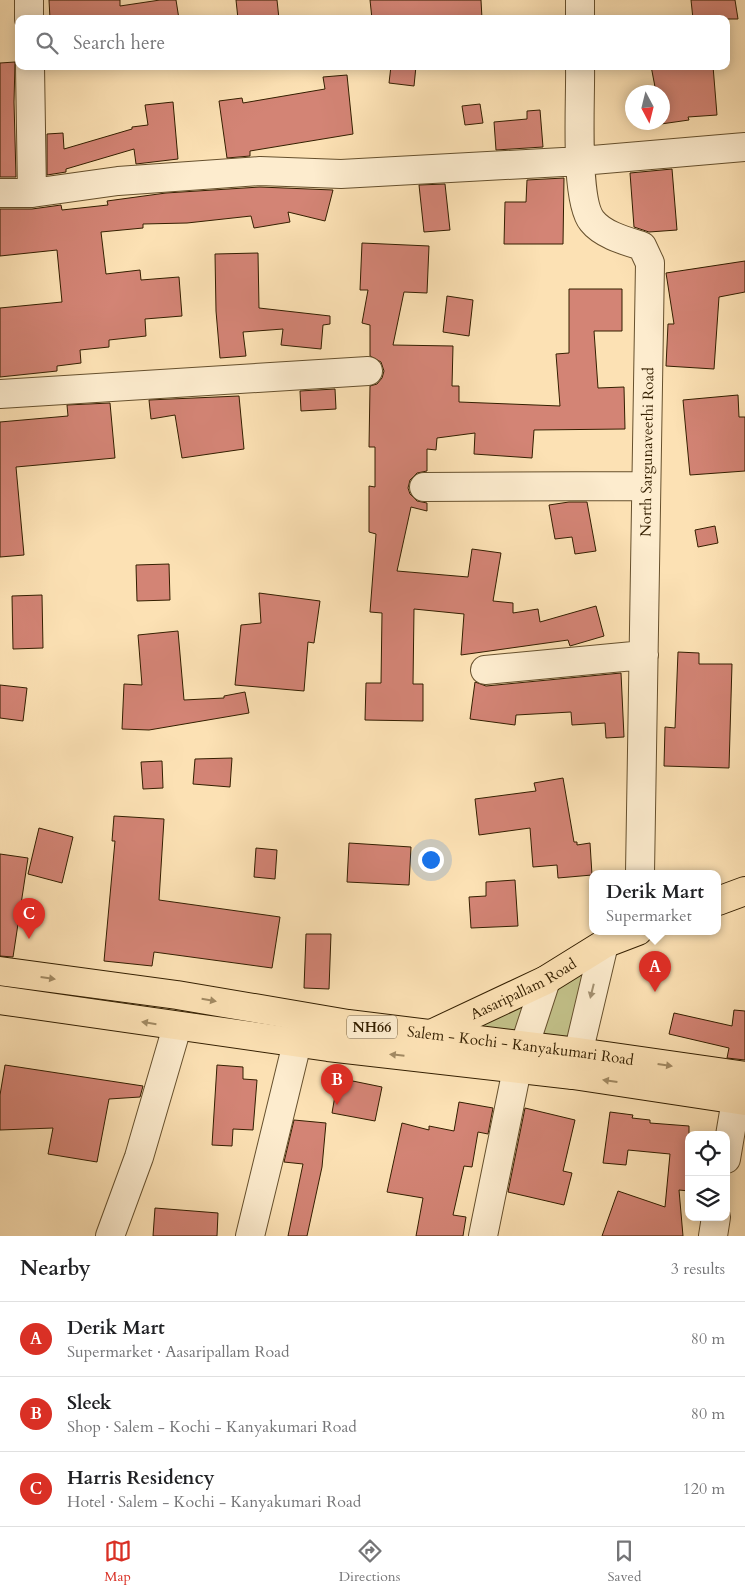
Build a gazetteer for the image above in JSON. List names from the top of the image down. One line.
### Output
{"streets":{"main road":["Aasaripallam Road","NH66","Salem - Kochi - Kanyakumari Road"],"street":["North Sargunaveethi Road"]},"crossings":[["Aasaripallam Road","Salem - Kochi - Kanyakumari Road"]],"north":"bottom","page":{"search":"Search here","popup":["Derik Mart","Supermarket"],"pins":["C","A","B"],"heading":["Nearby","3 results"],"list":[{"mark":"A","name":"Derik Mart","note":"Supermarket · Aasaripallam Road","value":"80 m"},{"mark":"B","name":"Sleek","note":"Shop · Salem - Kochi - Kanyakumari Road","value":"80 m"},{"mark":"C","name":"Harris Residency","note":"Hotel · Salem - Kochi - Kanyakumari Road","value":"120 m"}],"nav":["Map","Directions","Saved"]}}
